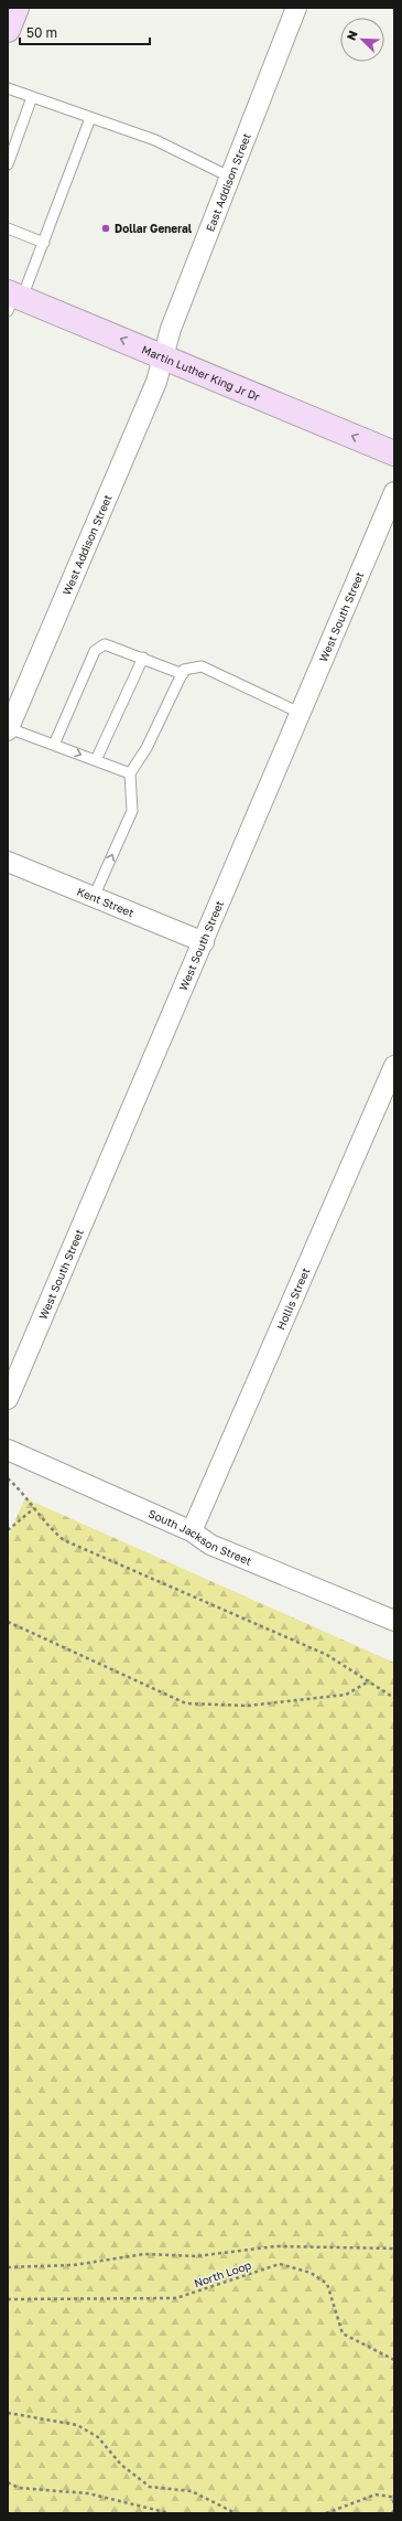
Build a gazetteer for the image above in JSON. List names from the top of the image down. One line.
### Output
{"streets":{"main road":["Martin Luther King Jr Dr"],"street":["East Addison Street","West Addison Street","West South Street","Kent Street","Hollis Street","South Jackson Street"],"path":["North Loop"]},"crossings":[["East Addison Street","Martin Luther King Jr Dr"],["East Addison Street","West Addison Street"],["Martin Luther King Jr Dr","West Addison Street"],["West South Street","Kent Street"],["Hollis Street","South Jackson Street"]],"one_way":["Martin Luther King Jr Dr"],"places":["Dollar General"],"scale_bar":"50 m","north":"top left"}
